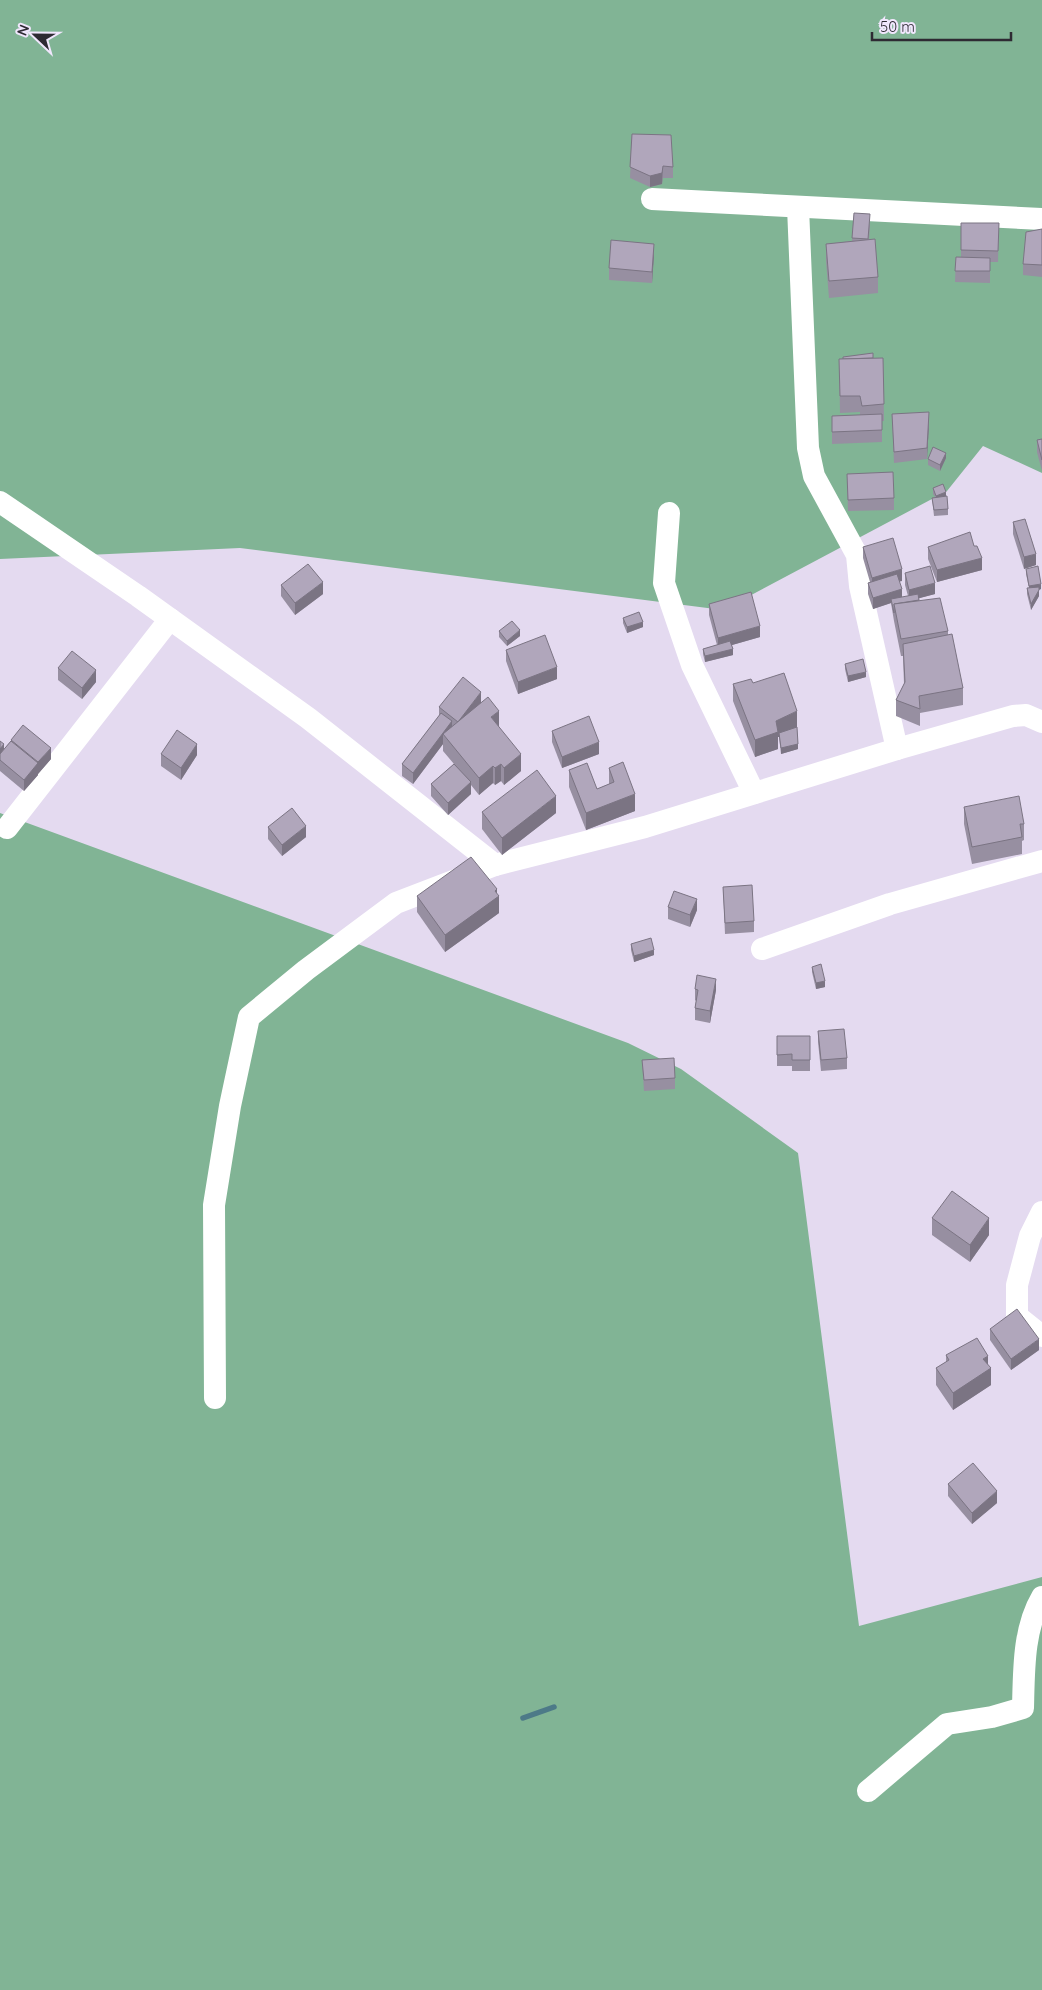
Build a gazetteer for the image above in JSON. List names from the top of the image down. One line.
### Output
{"scale_bar":"50 m","north":"left"}
